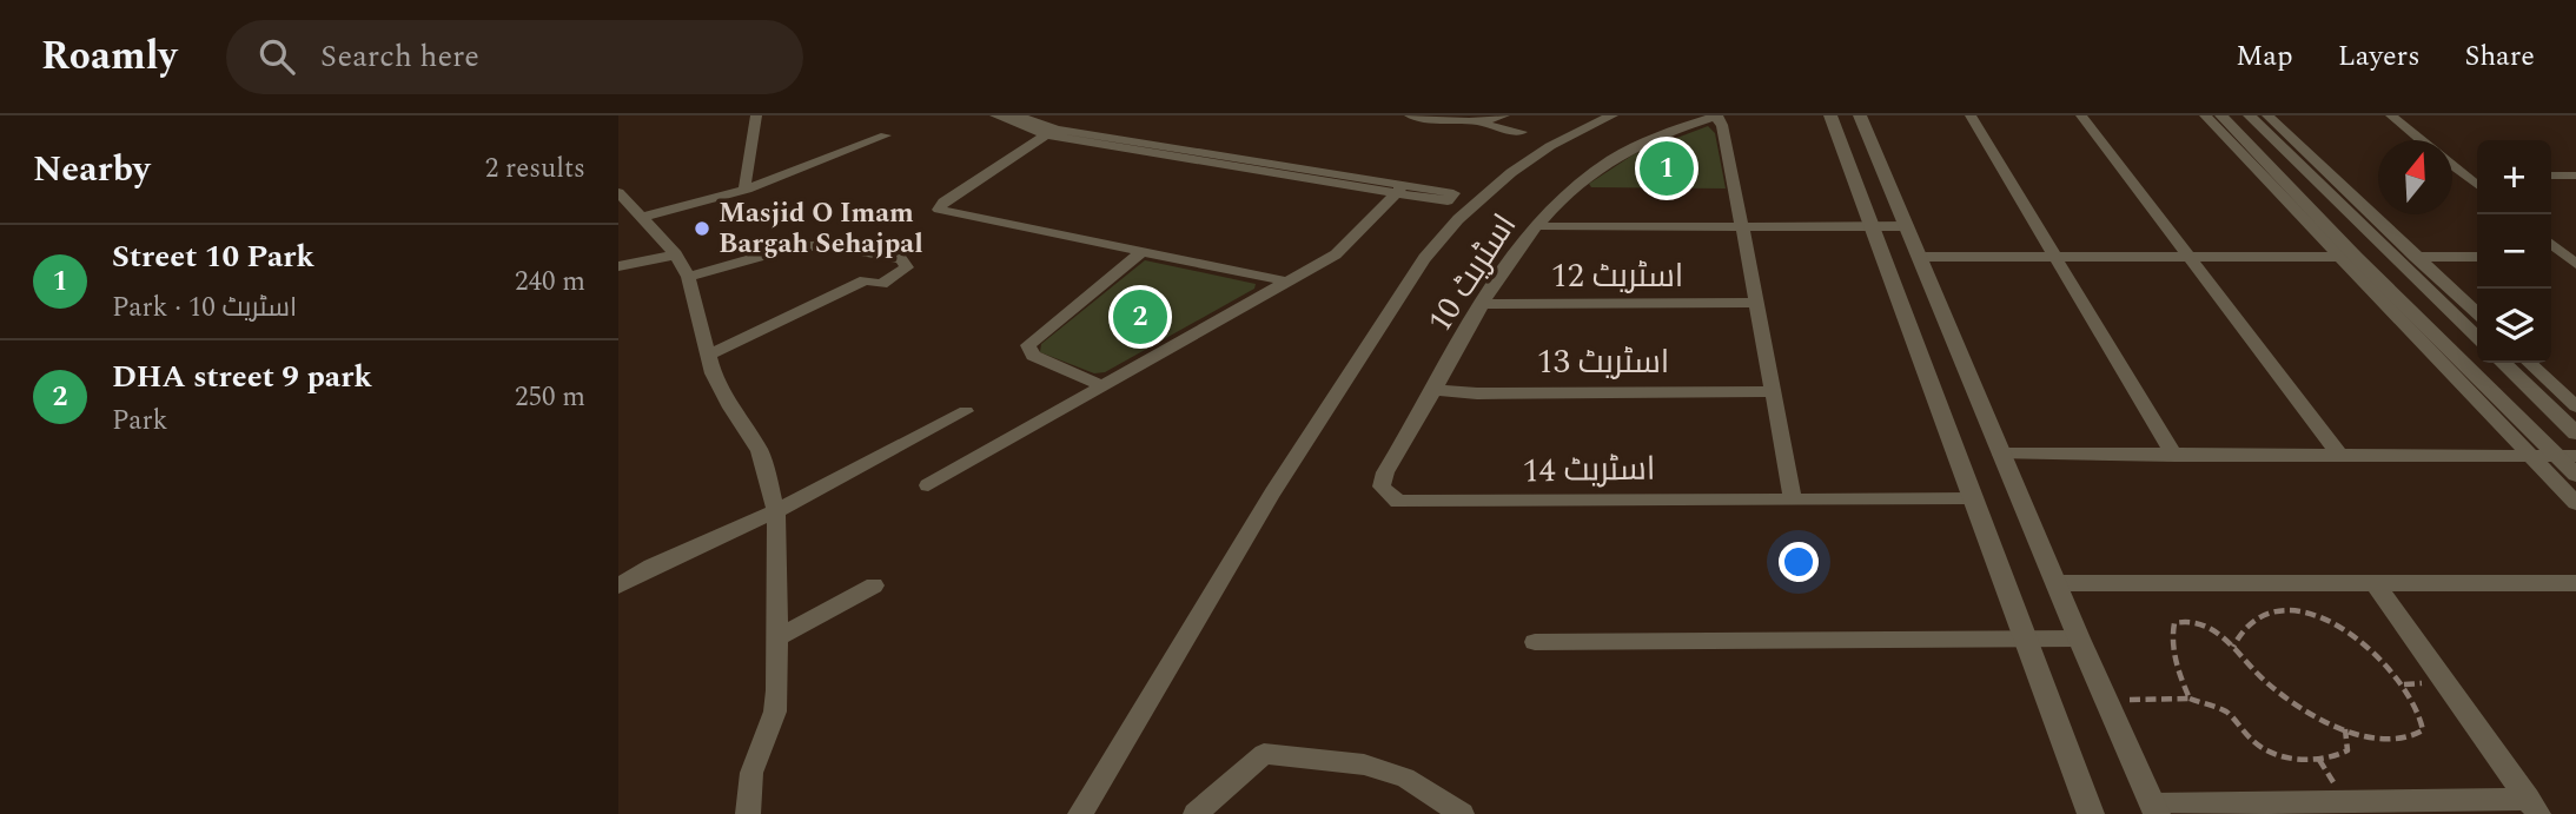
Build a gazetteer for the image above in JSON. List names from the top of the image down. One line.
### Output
{"streets":{"street":["اسٹریٹ 10","اسٹریٹ 12","اسٹریٹ 13","اسٹریٹ 14"]},"crossings":[["اسٹریٹ 10","اسٹریٹ 12"],["اسٹریٹ 10","اسٹریٹ 13"],["اسٹریٹ 10","اسٹریٹ 14"]],"places":["Masjid O Imam Bargah Sehajpal"],"north":"top","page":{"header":"Roamly","search":"Search here","nav":["Map","Layers","Share"],"heading":["Nearby","2 results"],"pins":["1","2"],"map_buttons":["+","−"],"list":[{"mark":"1","name":"Street 10 Park","note":"Park · اسٹریٹ 10","value":"240 m"},{"mark":"2","name":"DHA street 9 park","note":"Park","value":"250 m"}]}}
